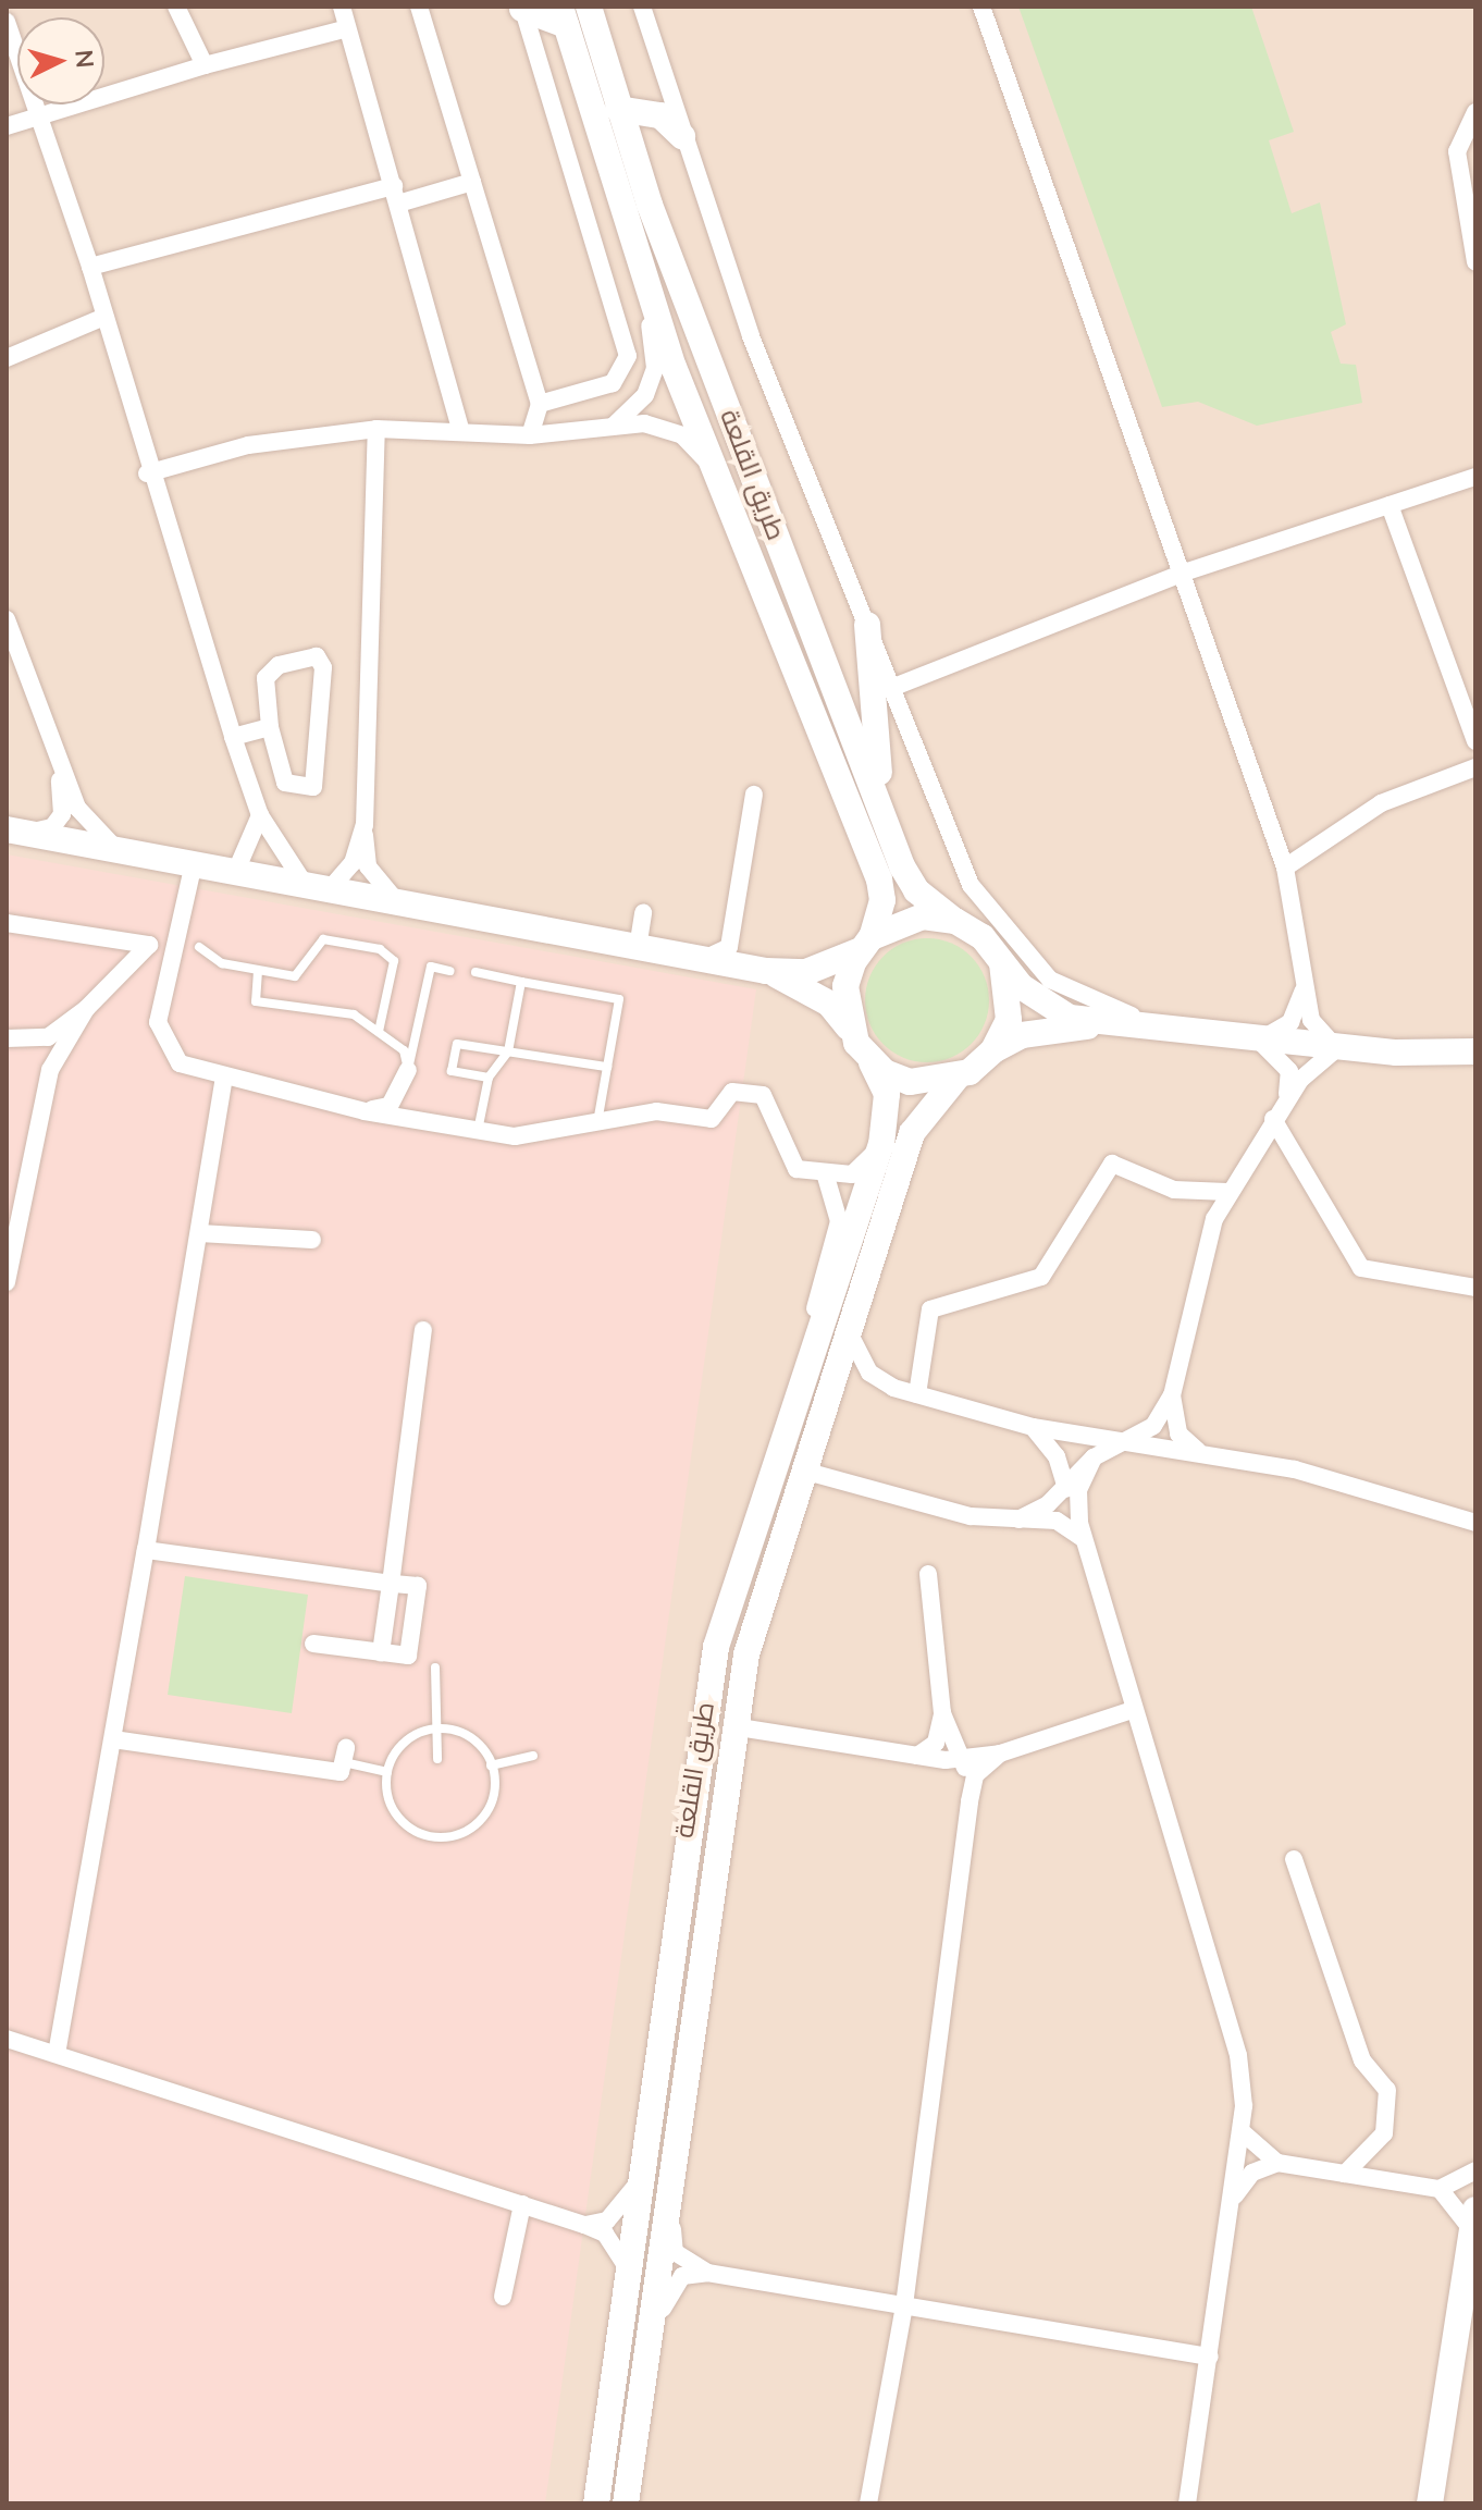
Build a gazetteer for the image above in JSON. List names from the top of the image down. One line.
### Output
{"streets":{"main road":["طريق القلعة"]},"north":"right"}
